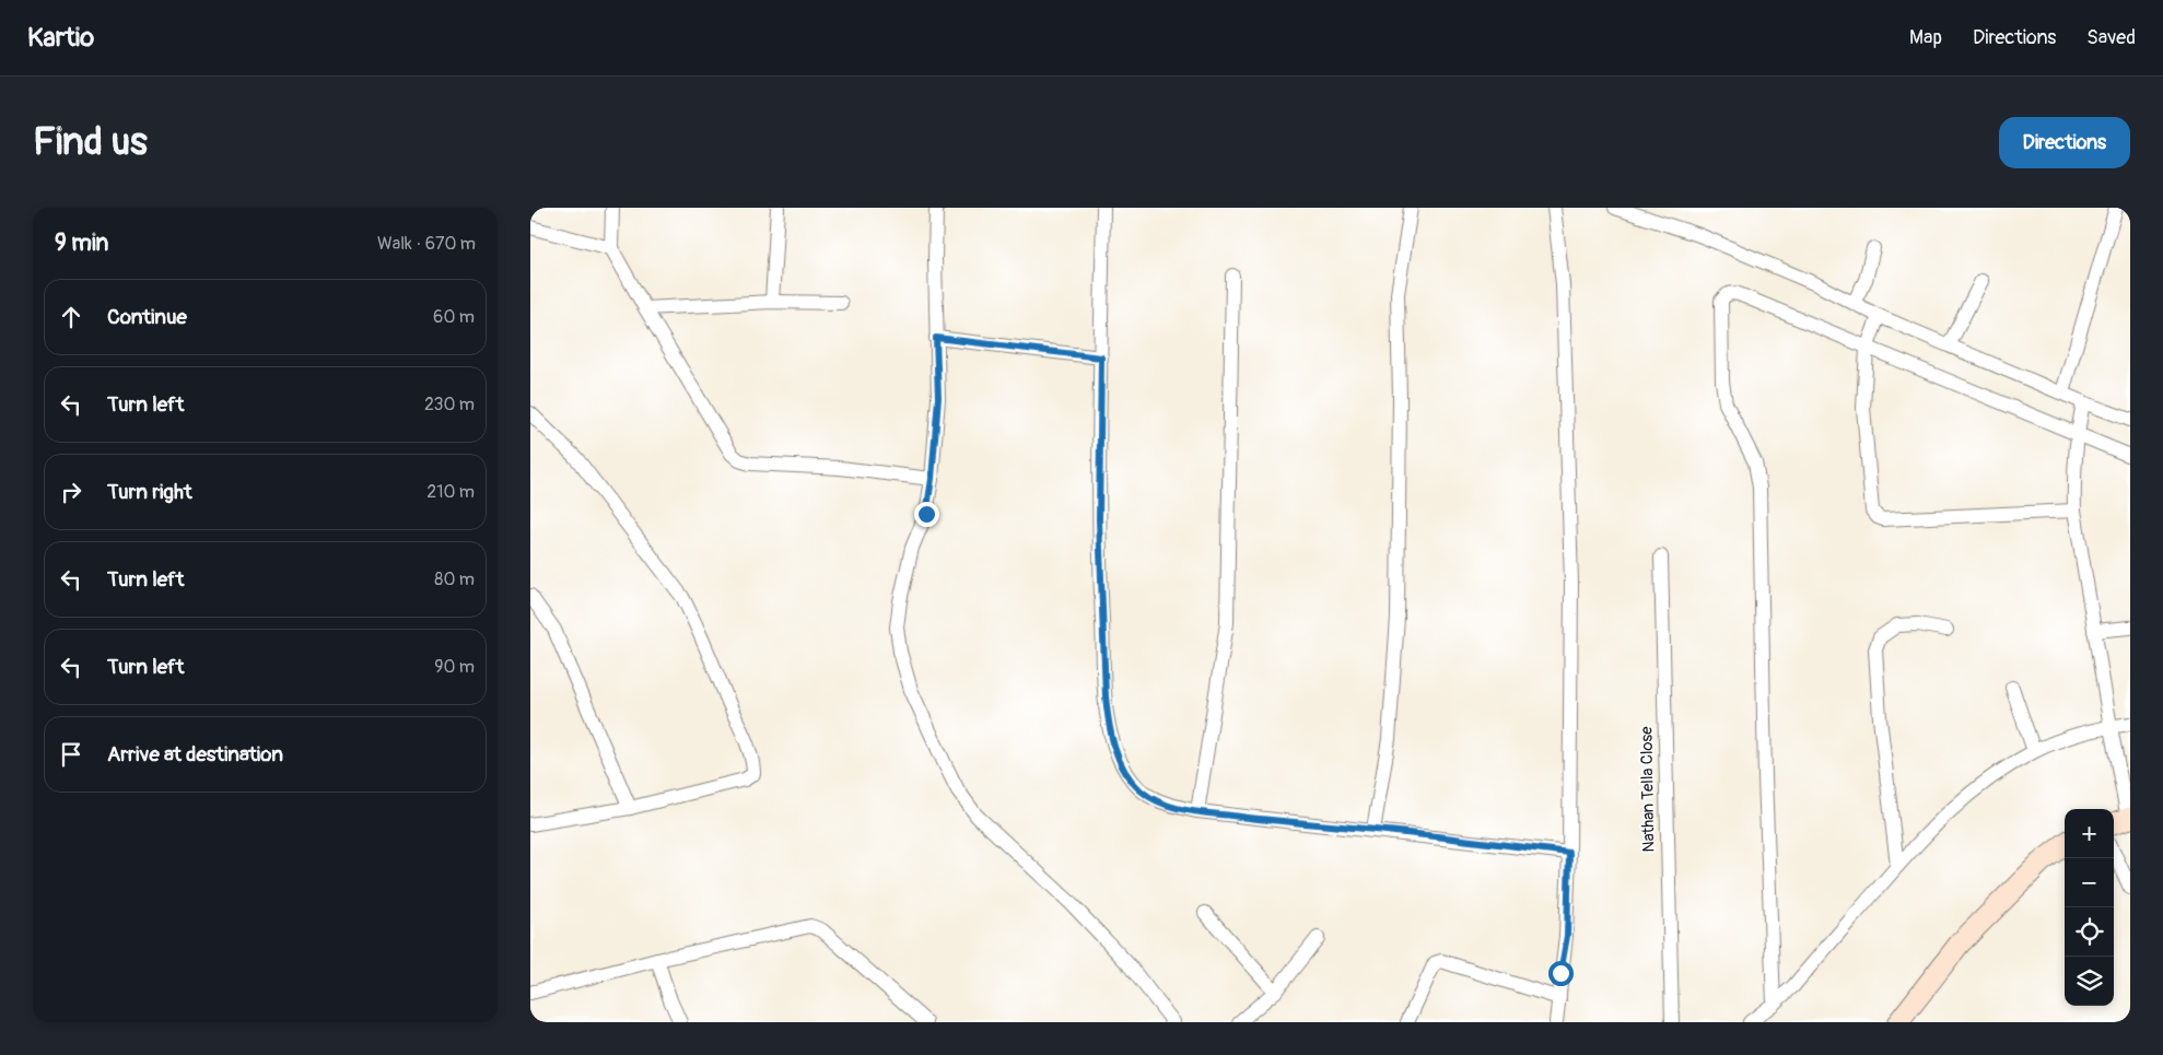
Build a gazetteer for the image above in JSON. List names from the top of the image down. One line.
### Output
{"streets":{"street":["Nathan Tella Close"]},"page":{"header":"Kartio","nav":["Map","Directions","Saved"],"buttons":"Directions","title":"Find us","heading":["9 min","Walk · 670 m"],"list":[["Continue","60 m"],["Turn left","230 m"],["Turn right","210 m"],["Turn left","80 m"],["Turn left","90 m"],"Arrive at destination"],"map_buttons":["+","−"]}}
